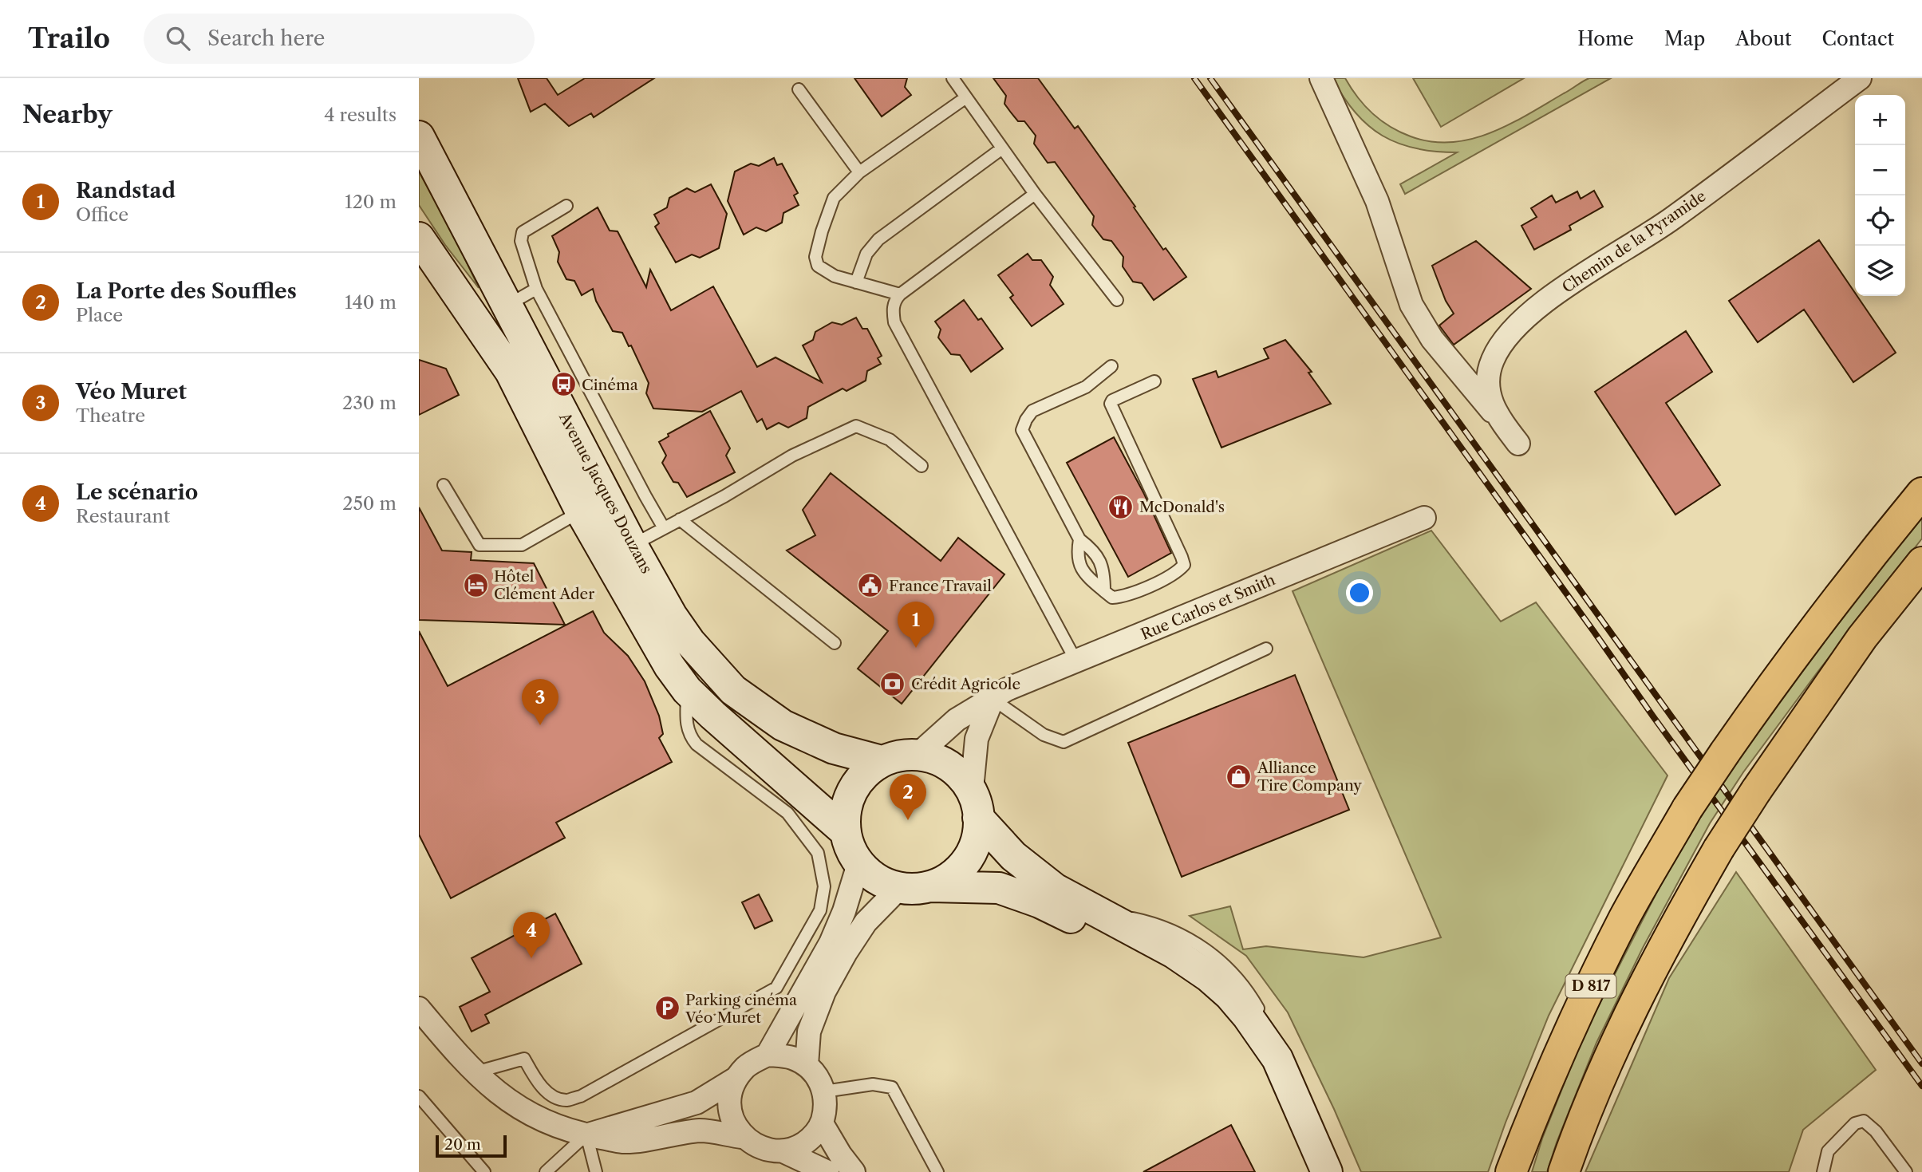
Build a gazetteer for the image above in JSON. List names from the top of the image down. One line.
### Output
{"streets":{"main road":["Avenue Jacques Douzans","D 817"],"street":["Chemin de la Pyramide","Rue Carlos et Smith"]},"crossings":[["Avenue Jacques Douzans","Rue Carlos et Smith"]],"places":{"bus stop":["Cinéma"],"restaurant":["McDonald's"],"hotel":["Hôtel Clément Ader"],"public building":["France Travail"],"bank":["Crédit Agricole"],"shop":["Alliance Tire Company"],"parking":["Parking cinéma Véo Muret"]},"scale_bar":"20 m","page":{"header":"Trailo","search":"Search here","nav":["Home","Map","About","Contact"],"heading":["Nearby","4 results"],"map_buttons":["+","−"],"list":[{"mark":"1","name":"Randstad","note":"Office","value":"120 m"},{"mark":"2","name":"La Porte des Souffles","note":"Place","value":"140 m"},{"mark":"3","name":"Véo Muret","note":"Theatre","value":"230 m"},{"mark":"4","name":"Le scénario","note":"Restaurant","value":"250 m"}],"pins":["1","3","2","4"],"scale":"20 m"}}
